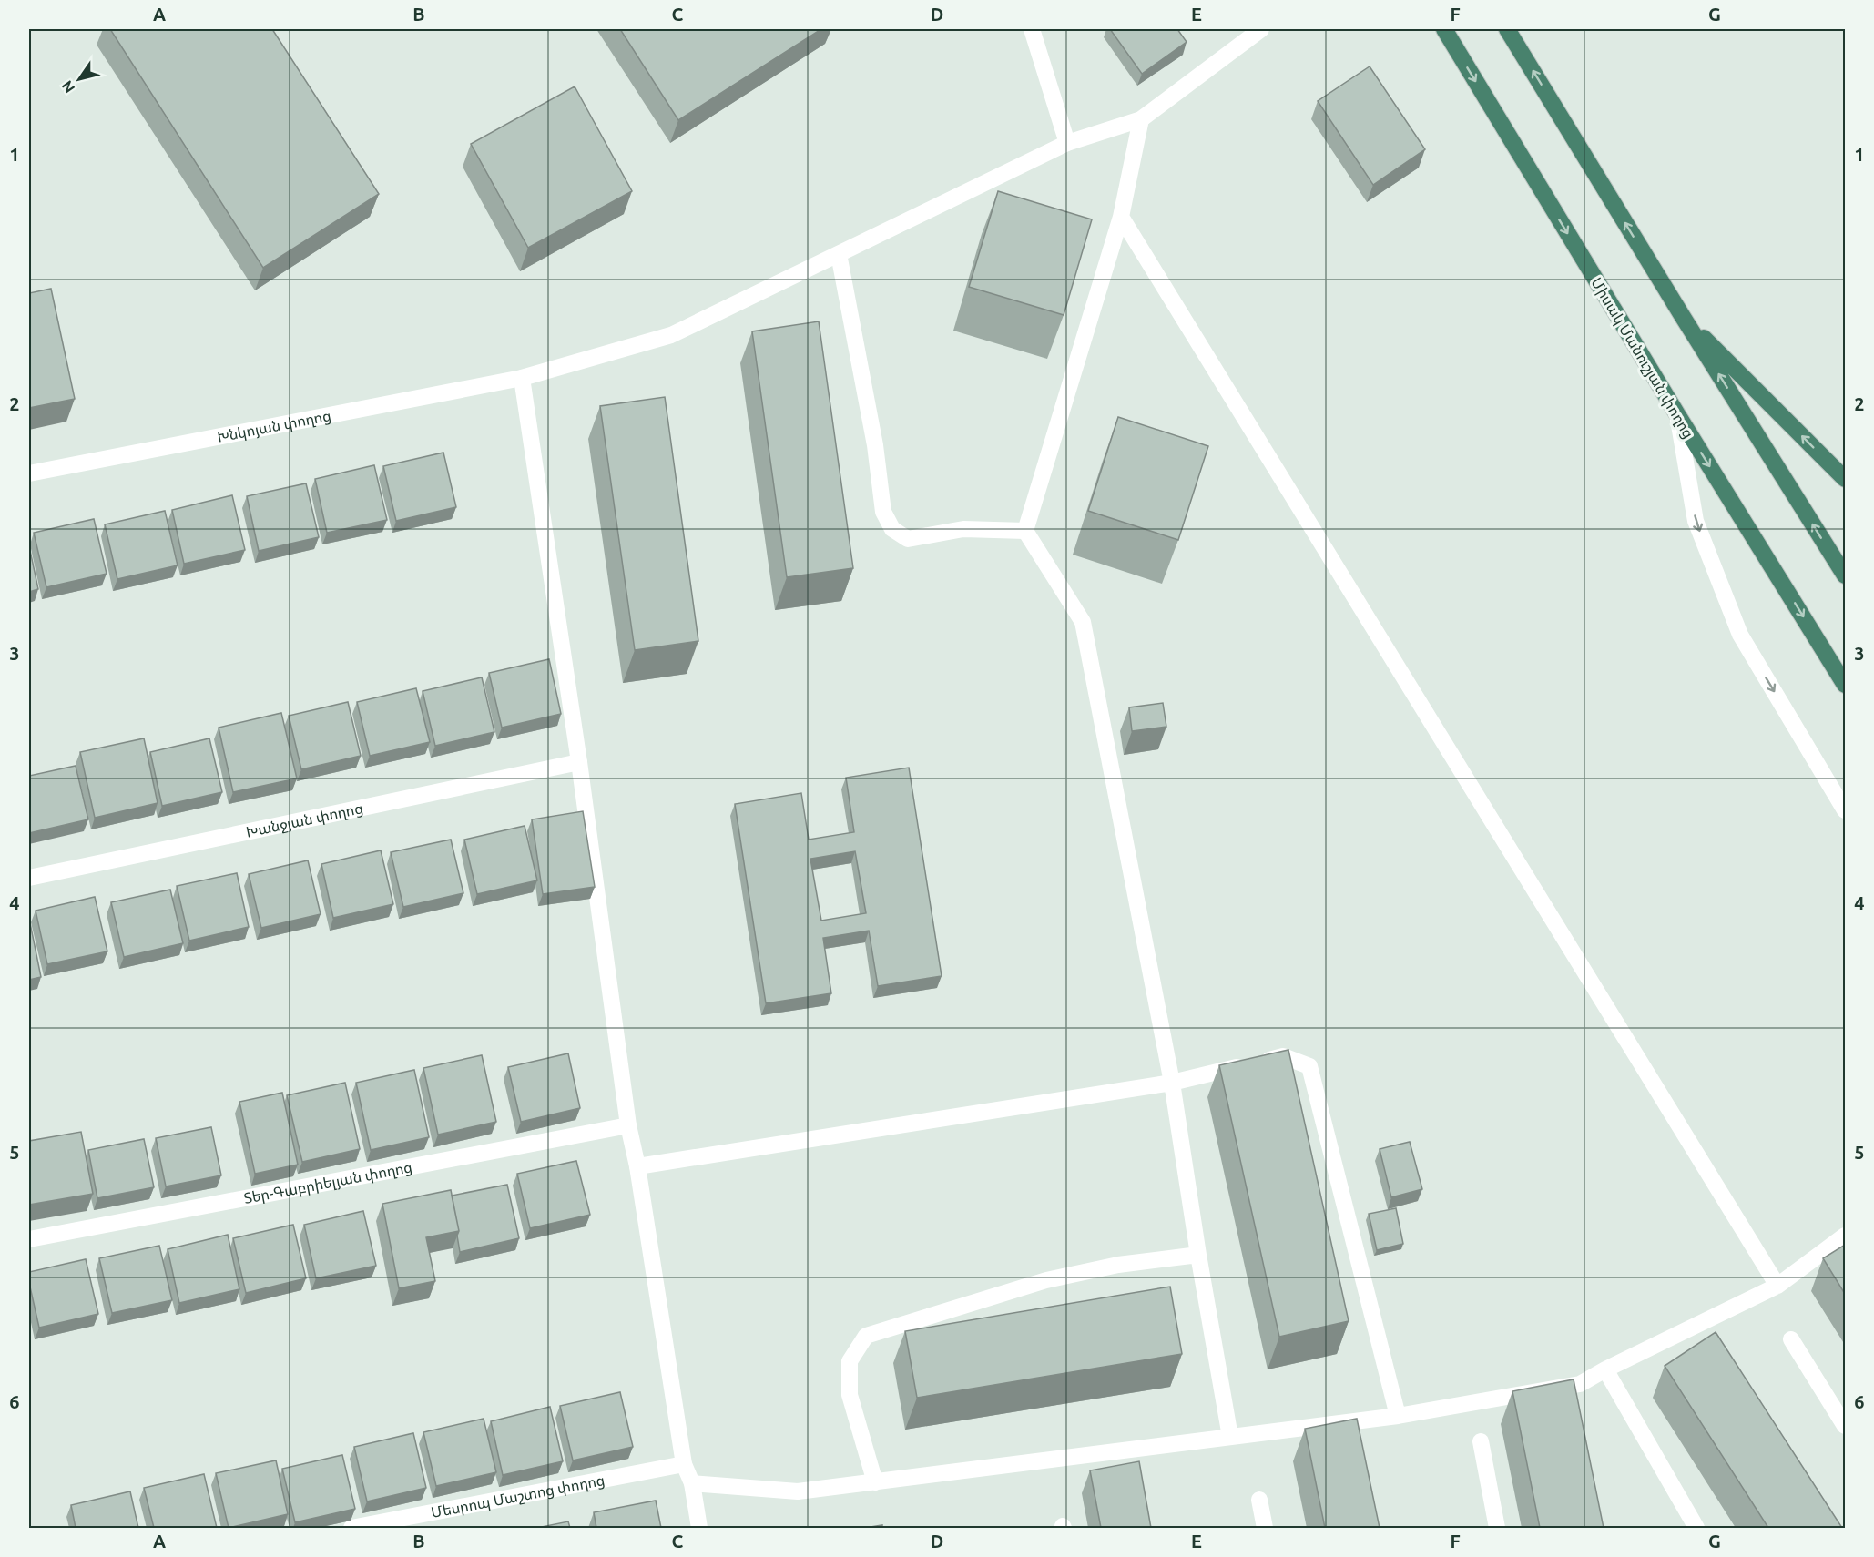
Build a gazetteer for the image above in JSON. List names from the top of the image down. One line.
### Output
{"streets":{"highway":["Միսակ Մանուշյան փողոց"],"street":["Խնկոյան փողոց","Խանջյան փողոց","Տեր-Գաբրիելյան փողոց","Մեսրոպ Մաշտոց փողոց"]},"north":"bottom left","grid":{"columns":["A","B","C","D","E","F","G"],"rows":["1","2","3","4","5","6"]}}
